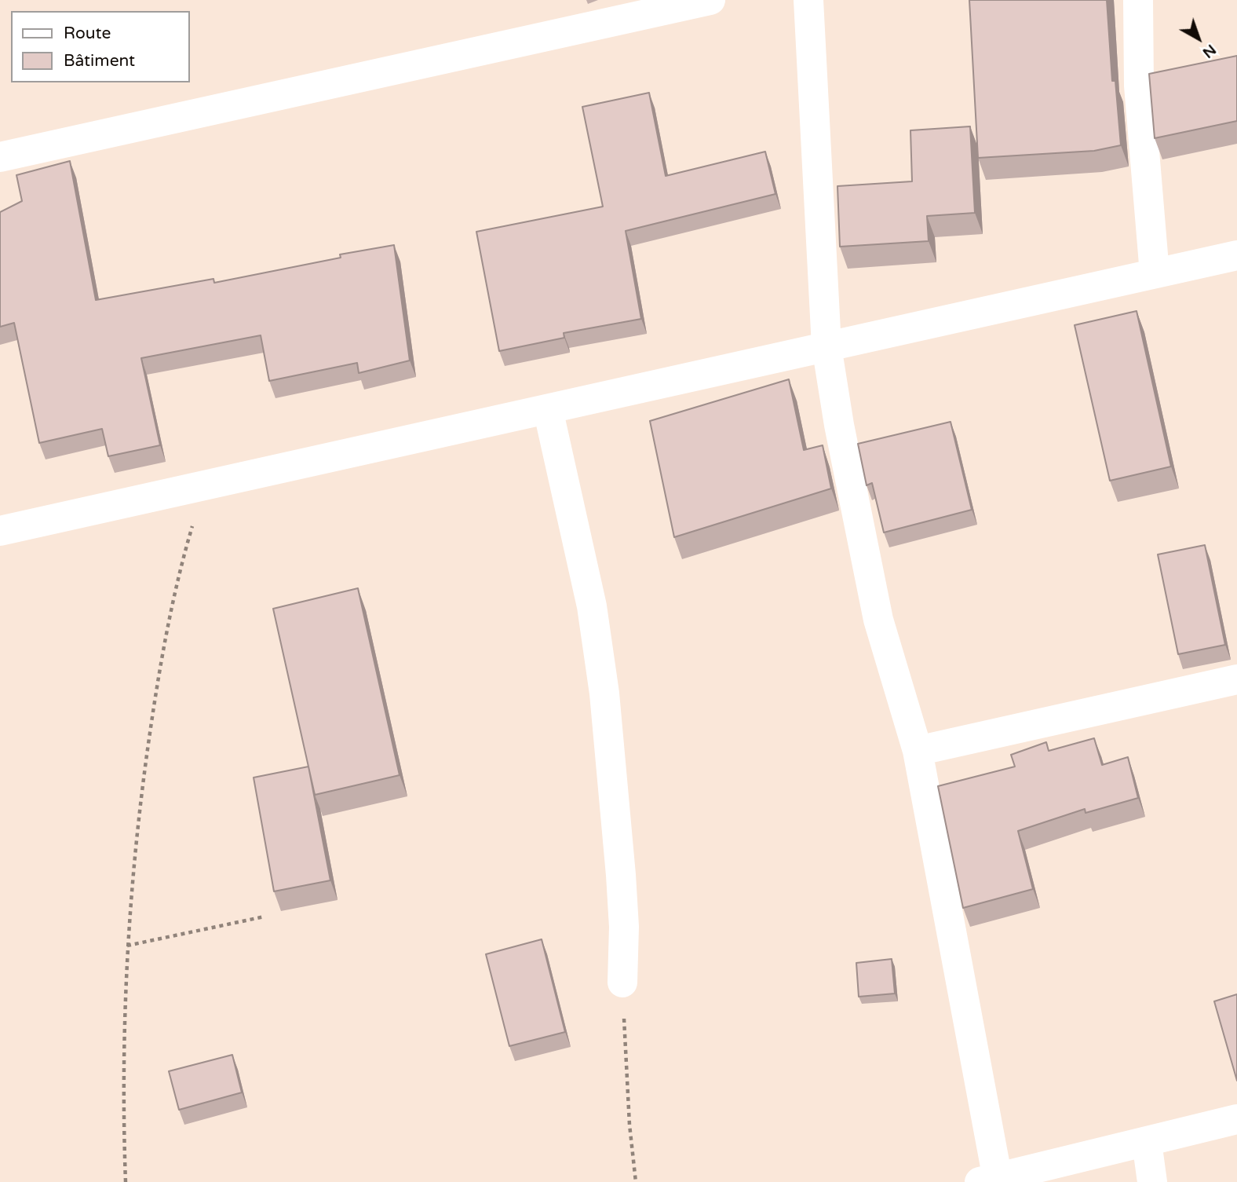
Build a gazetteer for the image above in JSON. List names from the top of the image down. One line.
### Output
{"legend":["Route","Bâtiment"],"north":"bottom right"}
